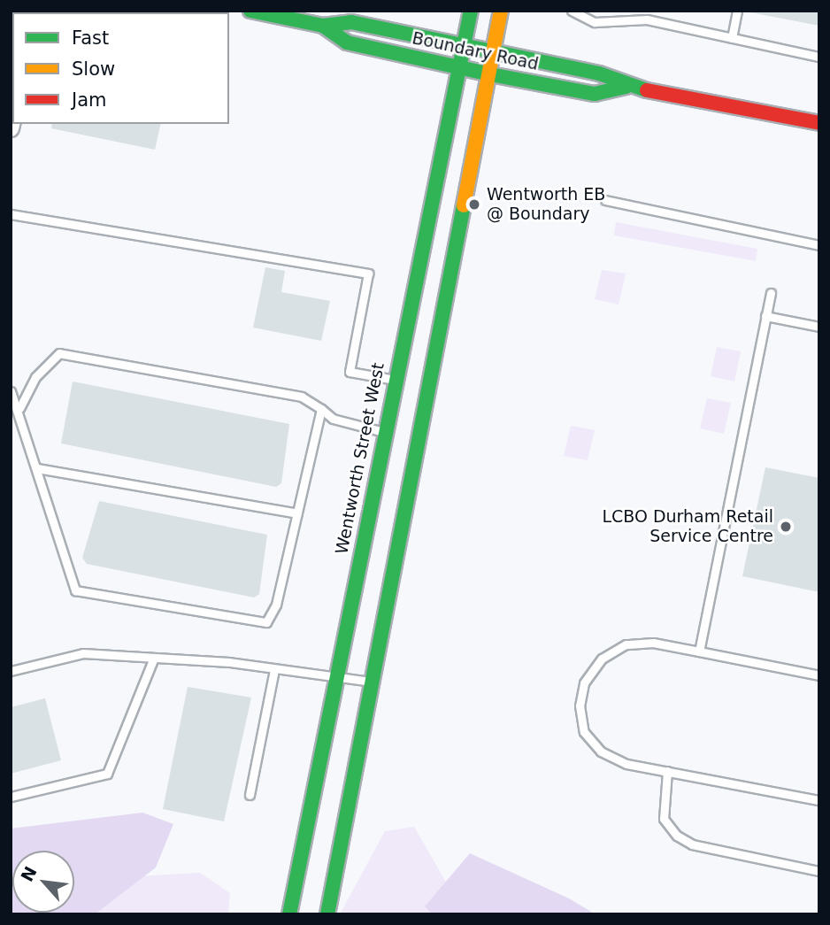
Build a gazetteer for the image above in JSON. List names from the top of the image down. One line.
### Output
{"streets":{"main road":["Boundary Road","Wentworth Street West"]},"crossings":[["Boundary Road","Wentworth Street West"]],"places":["Wentworth EB @ Boundary","LCBO Durham Retail Service Centre"],"legend":["Fast","Slow","Jam"],"north":"top left"}
